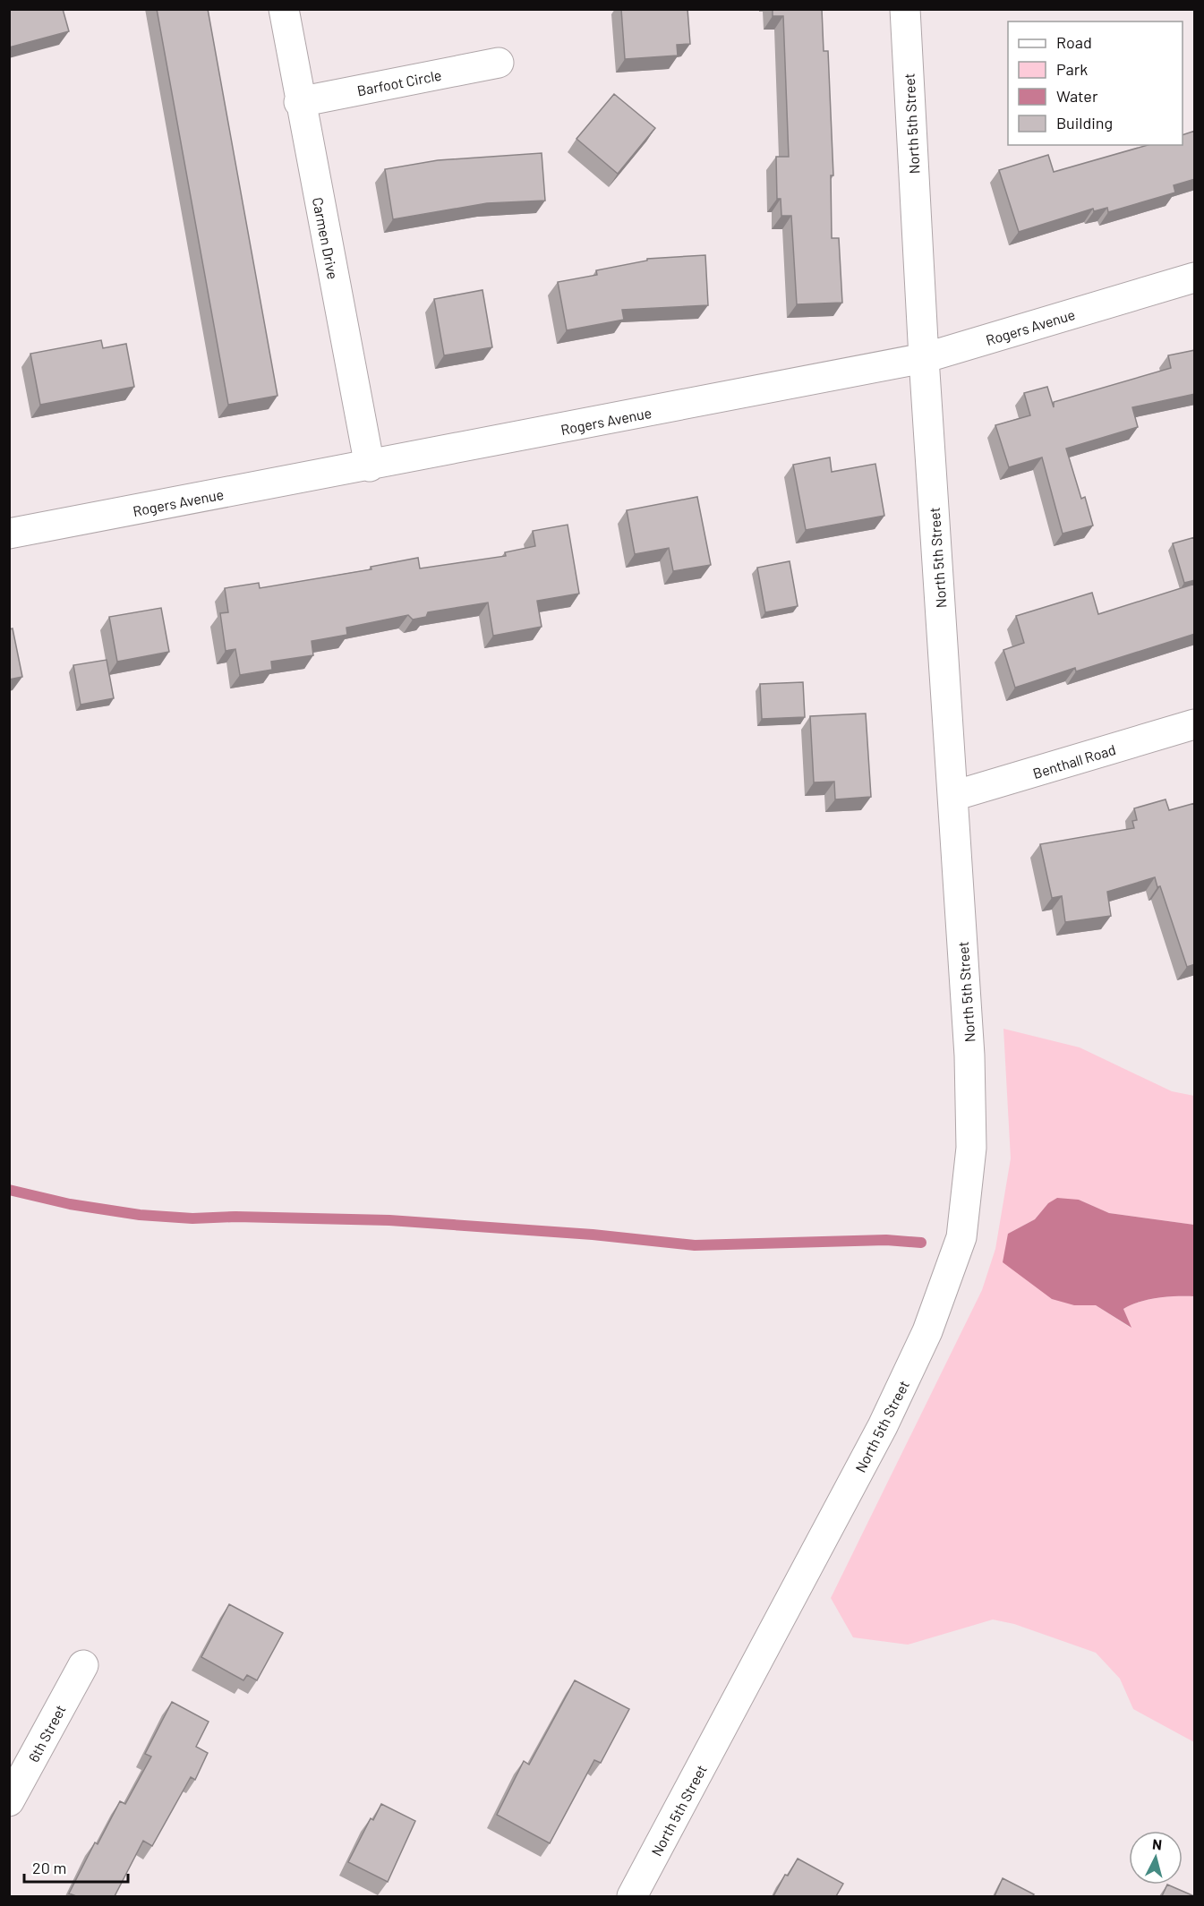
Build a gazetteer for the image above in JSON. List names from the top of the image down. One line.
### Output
{"streets":{"street":["Barfoot Circle","North 5th Street","Carmen Drive","Rogers Avenue","Benthall Road","6th Street"]},"crossings":[["Barfoot Circle","Carmen Drive"],["North 5th Street","Rogers Avenue"],["North 5th Street","Benthall Road"],["Carmen Drive","Rogers Avenue"]],"legend":["Road","Park","Water","Building"],"scale_bar":"20 m","north":"top"}
